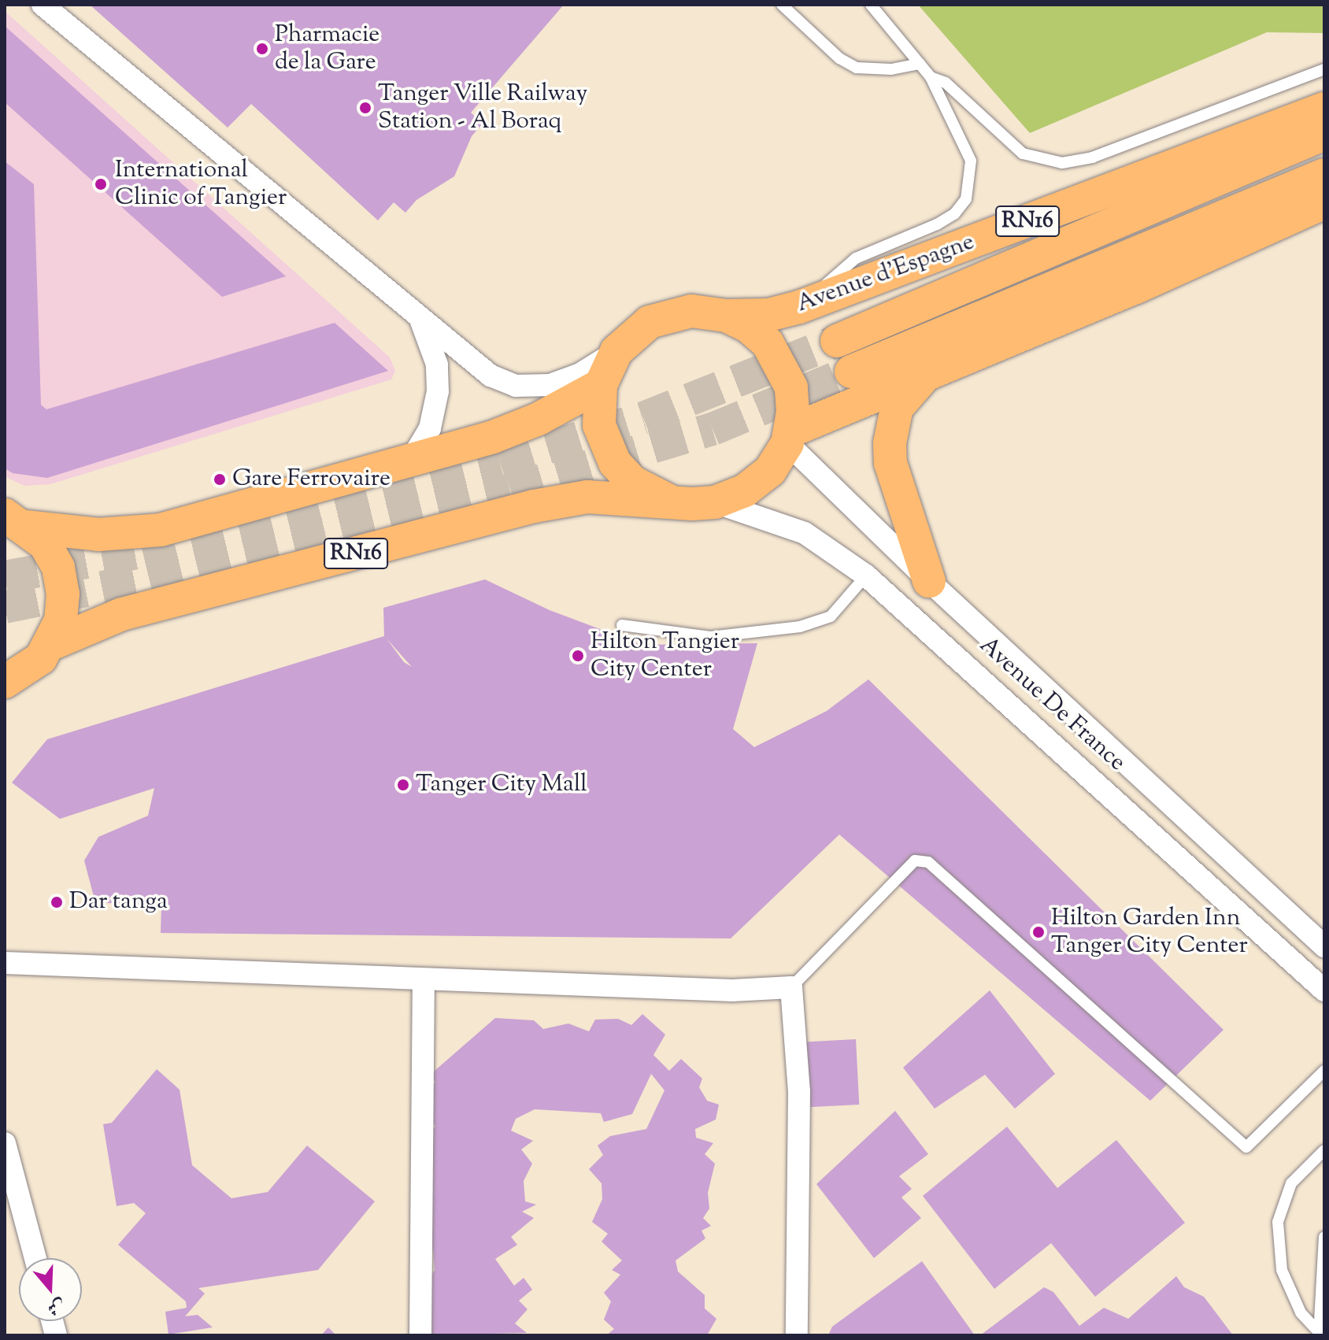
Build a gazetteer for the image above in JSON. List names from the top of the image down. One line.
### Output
{"streets":{"main road":["RN16","Avenue d'Espagne"],"street":["Avenue De France"]},"crossings":[["RN16","Avenue d'Espagne"],["RN16","Avenue De France"],["Avenue d'Espagne","Avenue De France"]],"places":["Pharmacie de la Gare","Tanger Ville Railway Station - Al Boraq","International Clinic of Tangier","Gare Ferrovaire","Hilton Tangier City Center","Tanger City Mall","Dar tanga","Hilton Garden Inn Tanger City Center"],"north":"bottom"}
